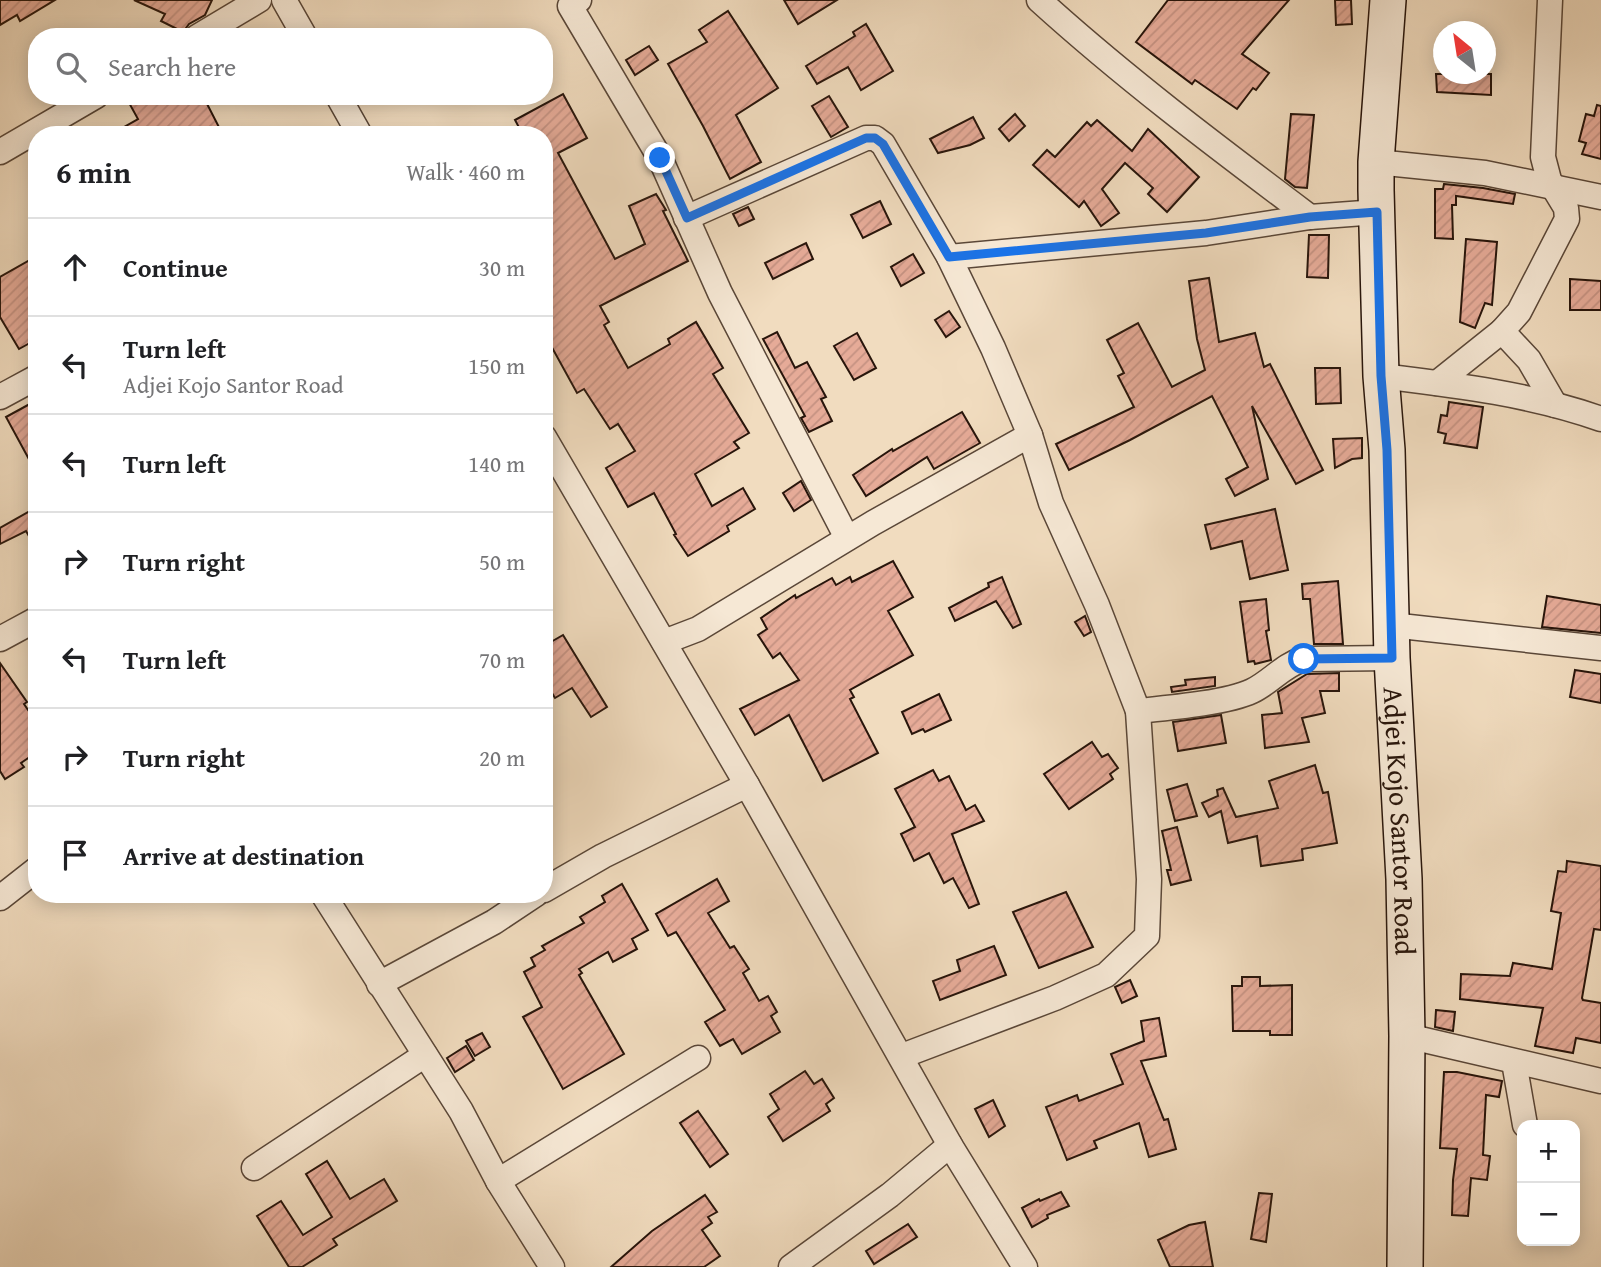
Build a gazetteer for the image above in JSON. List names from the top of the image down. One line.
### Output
{"streets":{"street":["Adjei Kojo Santor Road"]},"north":"top left","page":{"search":"Search here","heading":["6 min","Walk · 460 m"],"list":[["Continue","30 m"],["Turn left","Adjei Kojo Santor Road","150 m"],["Turn left","140 m"],["Turn right","50 m"],["Turn left","70 m"],["Turn right","20 m"],"Arrive at destination"],"map_buttons":["+","−"]}}
